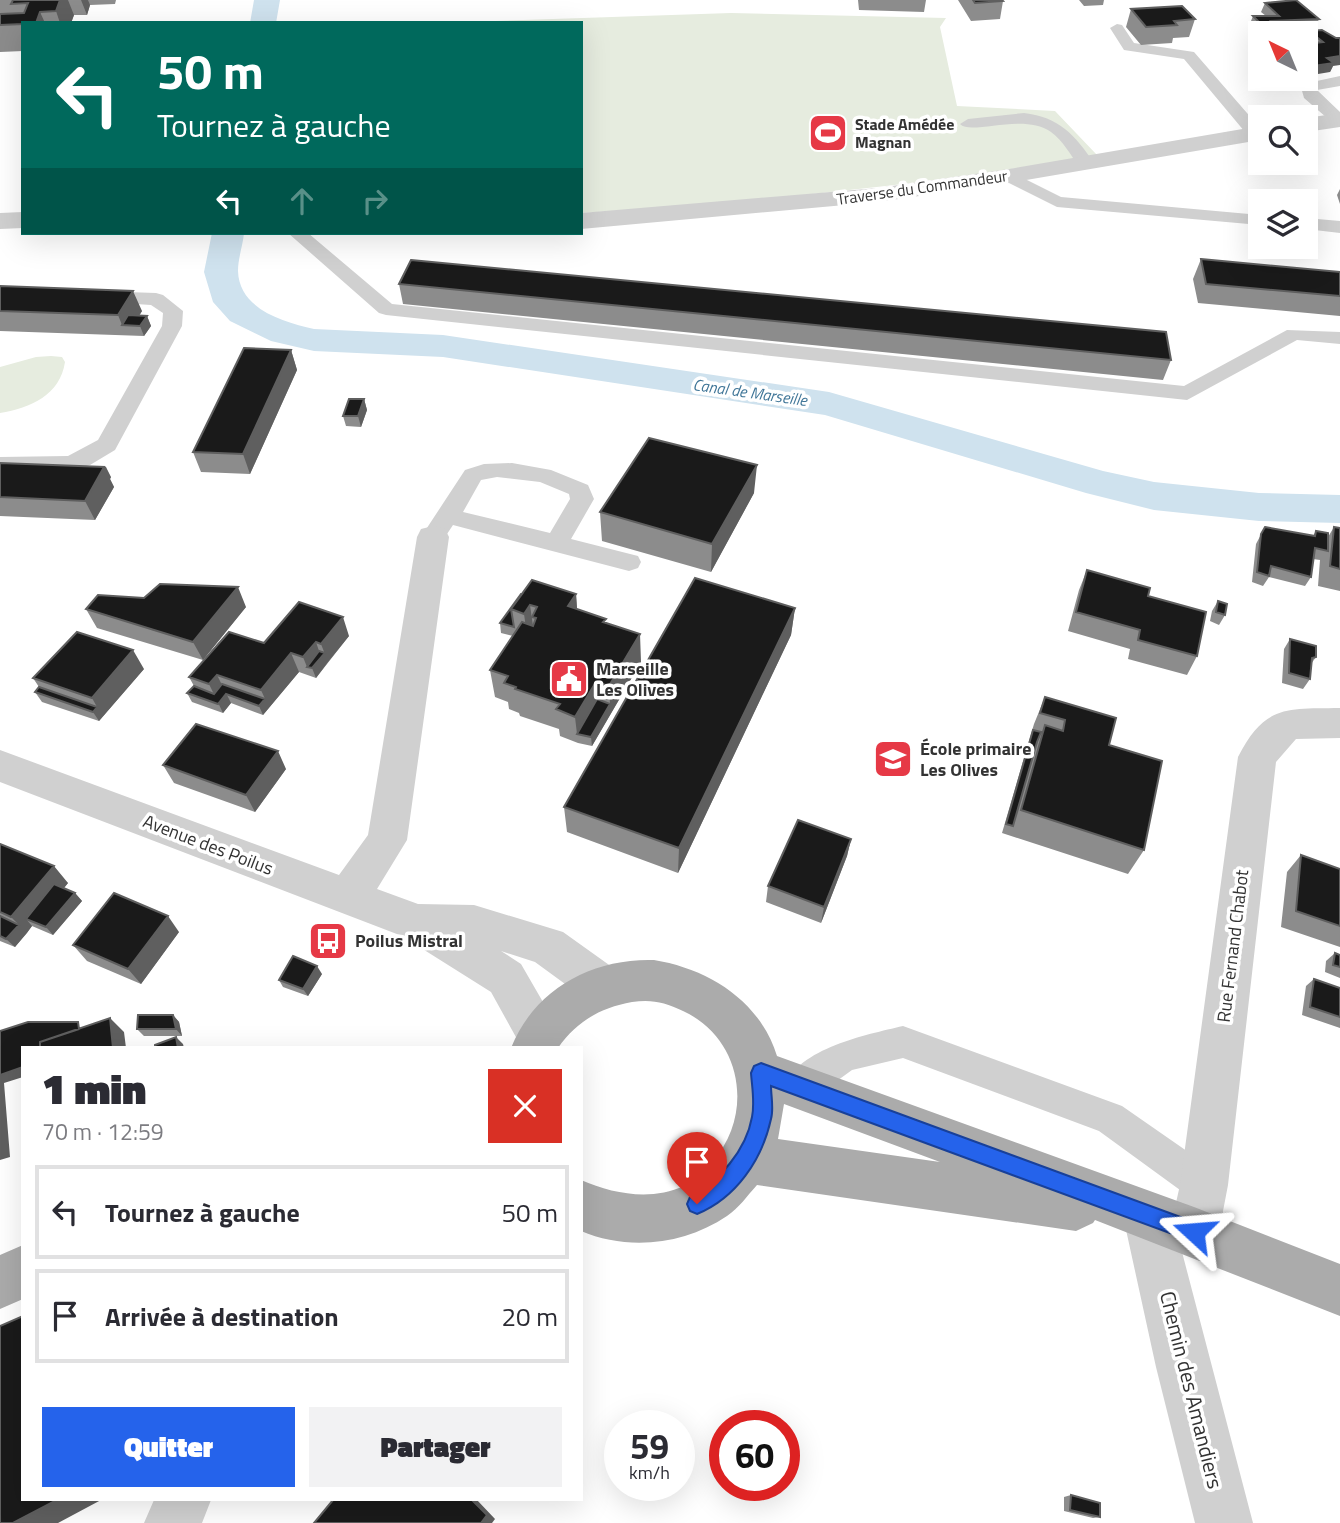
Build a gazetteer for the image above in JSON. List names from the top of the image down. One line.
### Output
{"streets":{"street":["Traverse du Commandeur","Avenue des Poilus","Rue Fernand Chabot","Chemin des Amandiers"]},"crossings":[["Rue Fernand Chabot","Chemin des Amandiers"]],"water":["Canal de Marseille"],"places":{"sports":["Stade Amédée Magnan"],"public building":["Marseille Les Olives"],"school or university":["École primaire Les Olives"],"bus stop":["Poilus Mistral"]},"north":"top left","page":{"turn":["50 m","Tournez à gauche"],"heading":["1 min","70 m · 12:59"],"list":[{"name":"Tournez à gauche","value":"50 m"},{"name":"Arrivée à destination","value":"20 m"}],"buttons":["Quitter","Partager"],"speed":"59 km/h","limit":"60"}}
